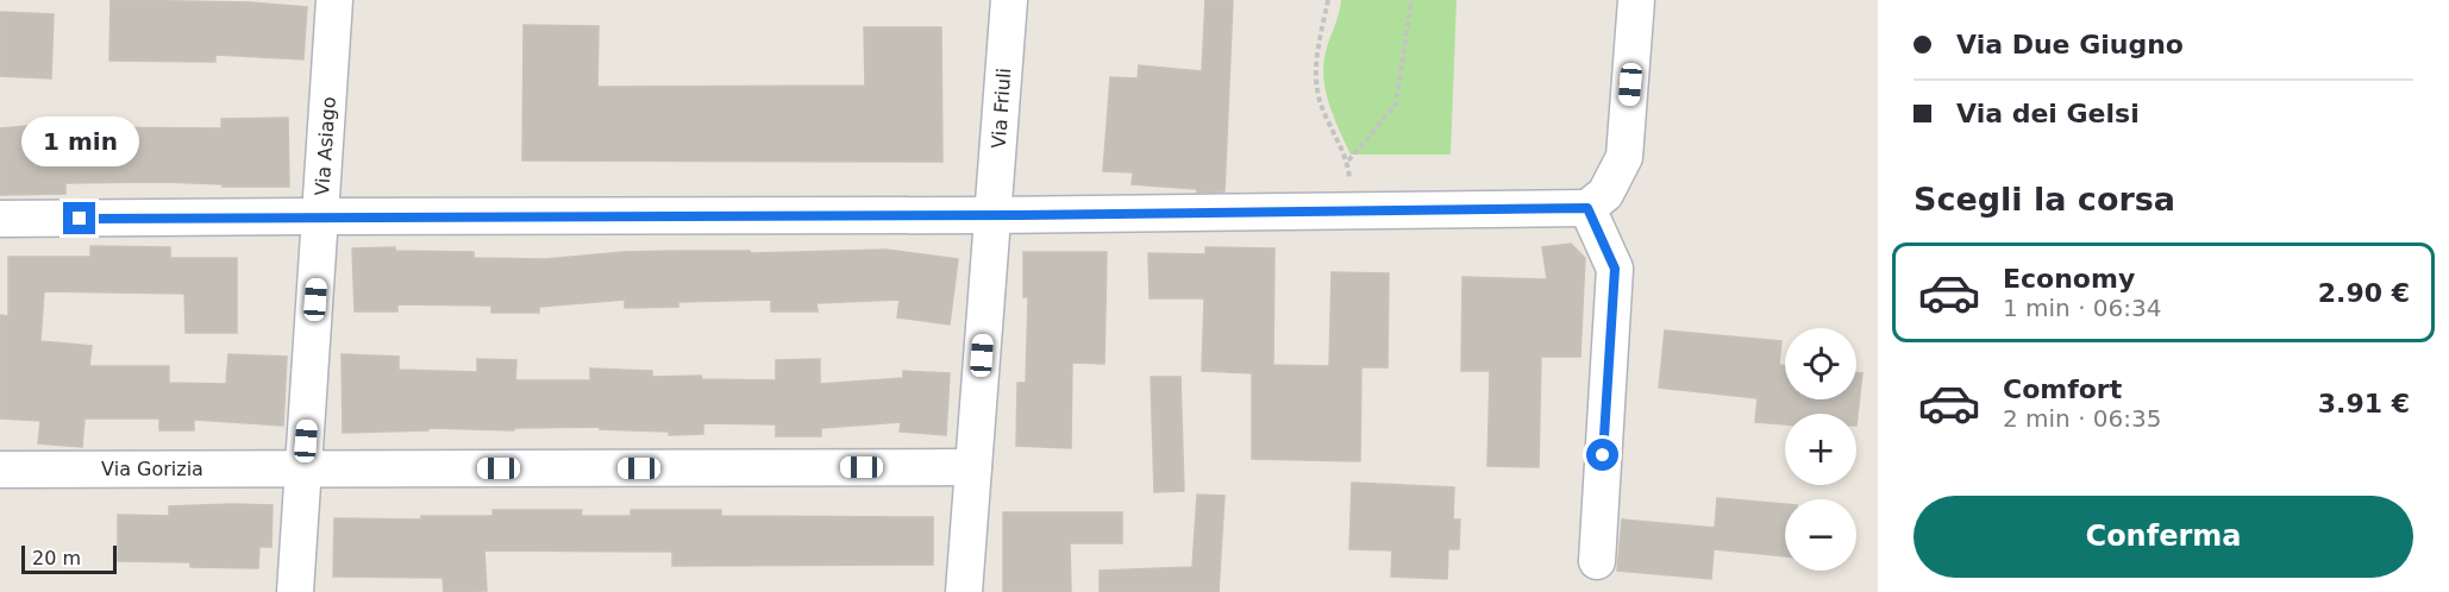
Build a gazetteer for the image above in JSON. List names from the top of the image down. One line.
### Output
{"streets":{"street":["Via Friuli","Via Asiago","Via Gorizia"]},"crossings":[["Via Friuli","Via Gorizia"],["Via Asiago","Via Gorizia"]],"scale_bar":"20 m","page":{"banner":["Via Due Giugno","Via dei Gelsi"],"bubble":"1 min","heading":"Scegli la corsa","list":[{"name":"Economy","note":"1 min · 06:34","value":"2.90 €"},{"name":"Comfort","note":"2 min · 06:35","value":"3.91 €"}],"map_buttons":["+","−"],"buttons":"Conferma","scale":"20 m"}}
